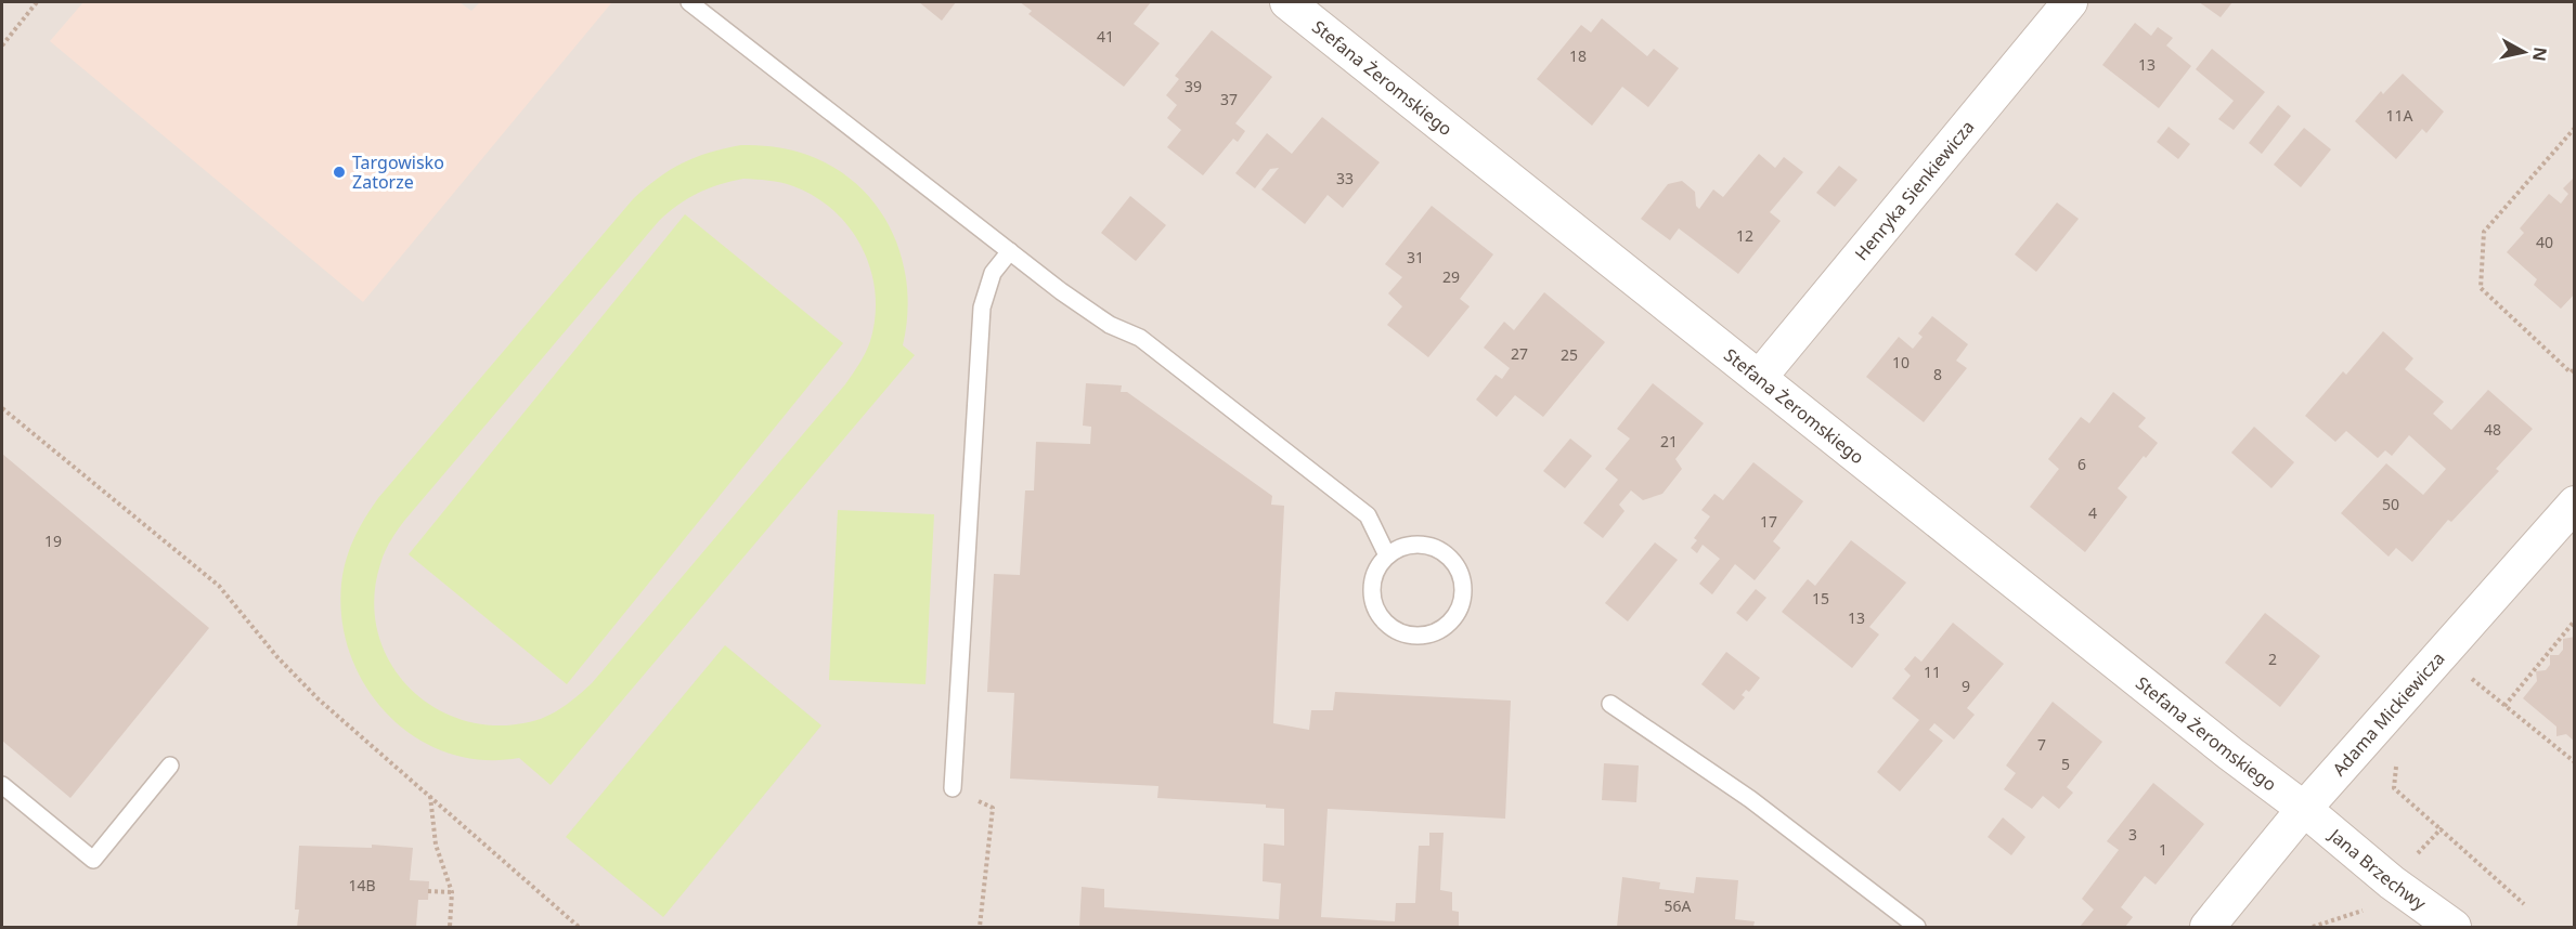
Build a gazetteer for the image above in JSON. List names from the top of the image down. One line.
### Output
{"streets":{"street":["Stefana Żeromskiego","Henryka Sienkiewicza","Adama Mickiewicza","Jana Brzechwy"]},"crossings":[["Stefana Żeromskiego","Henryka Sienkiewicza"],["Stefana Żeromskiego","Adama Mickiewicza"],["Stefana Żeromskiego","Jana Brzechwy"],["Adama Mickiewicza","Jana Brzechwy"]],"places":["Targowisko Zatorze"],"house_numbers":["41","18","13","39","37","11A","33","12","40","31","29","27","25","10","8","48","21","6","50","4","17","19","15","13","2","11","9","7","5","3","1","14B","56A"],"north":"right"}
